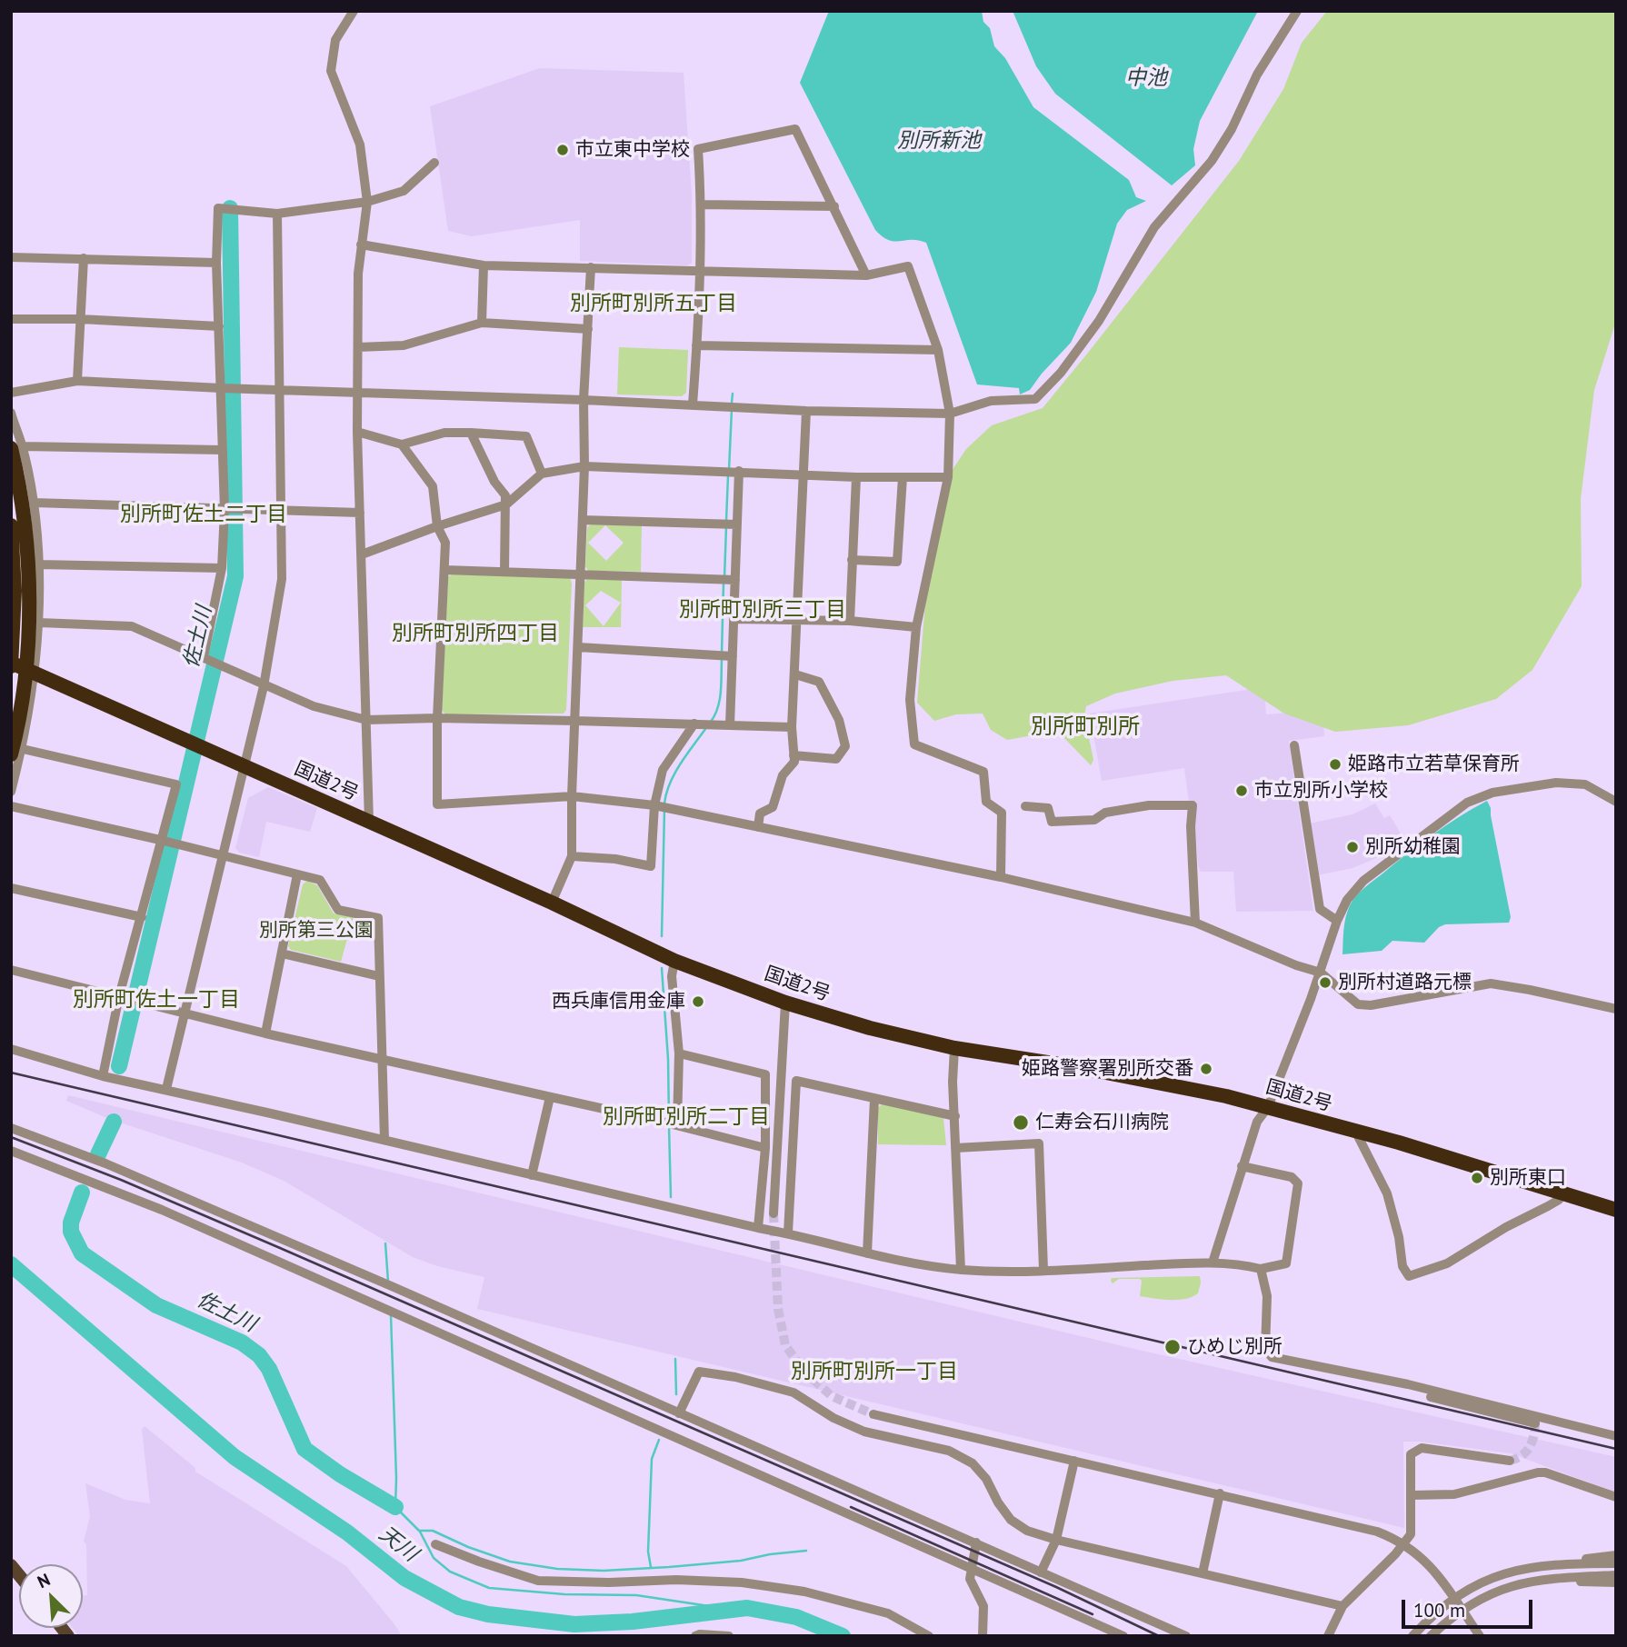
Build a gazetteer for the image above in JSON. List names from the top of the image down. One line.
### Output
{"streets":{"highway":["国道2号"]},"districts":["別所町別所五丁目","別所町佐土二丁目","別所町別所三丁目","別所町別所四丁目","別所町別所","別所町佐土一丁目","別所町別所二丁目","別所町別所一丁目"],"water":["中池","別所新池","佐土川","天川"],"parks":["別所第三公園"],"places":["市立東中学校","姫路市立若草保育所","市立別所小学校","別所幼稚園","別所村道路元標","西兵庫信用金庫","姫路警察署別所交番","仁寿会石川病院","別所東口","ひめじ別所"],"scale_bar":"100 m","north":"top left"}
